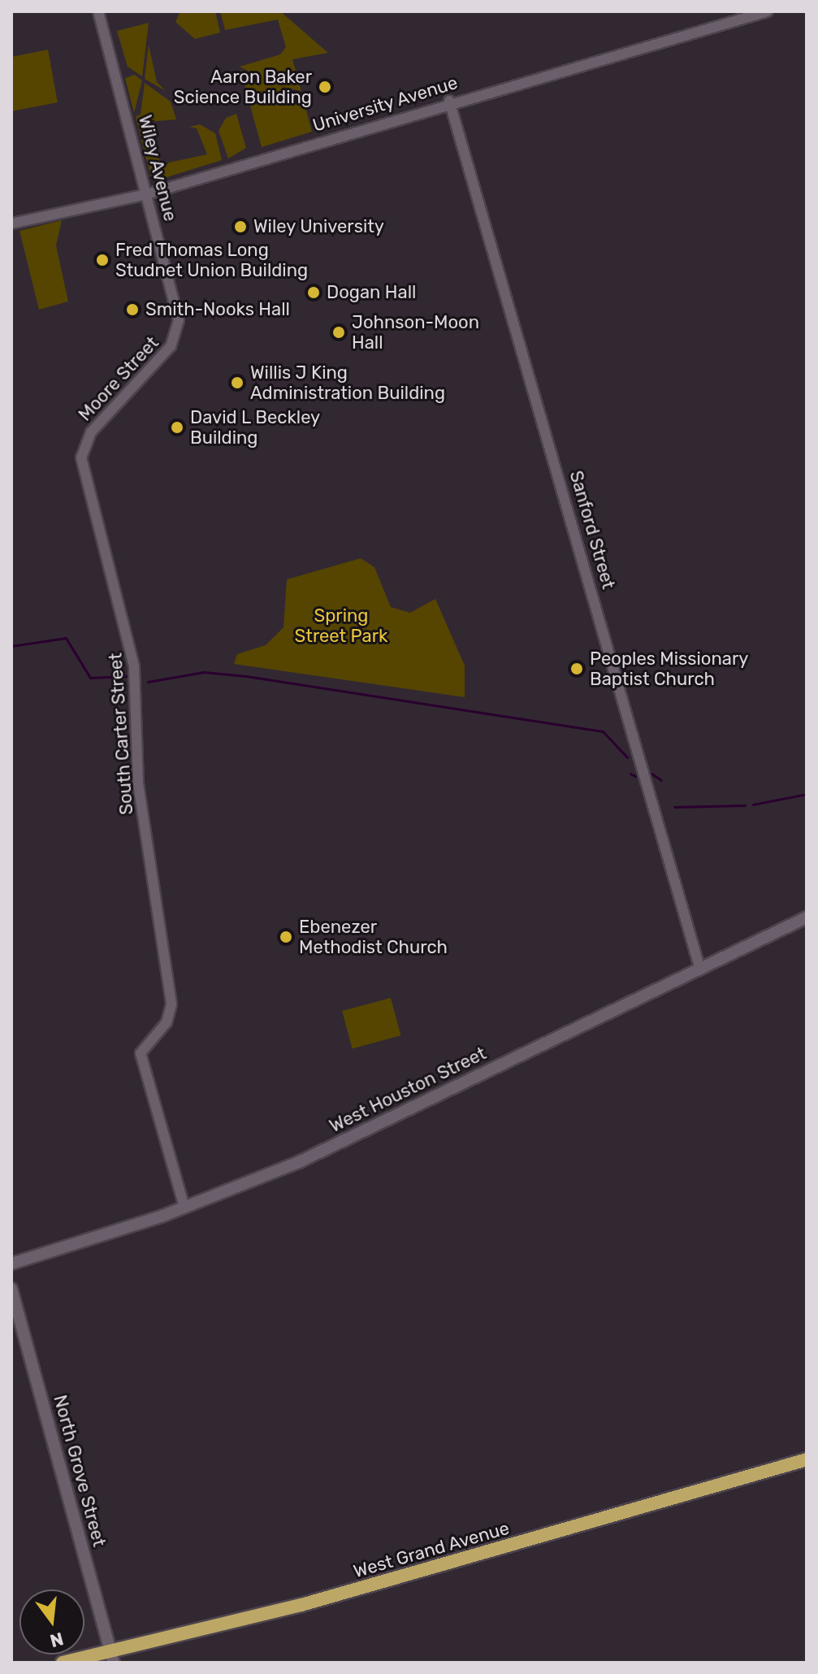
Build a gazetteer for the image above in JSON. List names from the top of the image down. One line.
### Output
{"streets":{"highway":["West Grand Avenue"],"main road":["West Houston Street","North Grove Street"],"street":["University Avenue","Wiley Avenue","Moore Street","Sanford Street","South Carter Street"]},"crossings":[["University Avenue","Wiley Avenue"],["University Avenue","Sanford Street"],["Wiley Avenue","Moore Street"],["Moore Street","South Carter Street"],["Sanford Street","West Houston Street"],["South Carter Street","West Houston Street"],["North Grove Street","West Grand Avenue"]],"parks":["Spring Street Park"],"places":["Aaron Baker Science Building","Wiley University","Fred Thomas Long Studnet Union Building","Dogan Hall","Smith-Nooks Hall","Johnson-Moon Hall","Willis J King Administration Building","David L Beckley Building","Peoples Missionary Baptist Church","Ebenezer Methodist Church"],"north":"bottom"}
